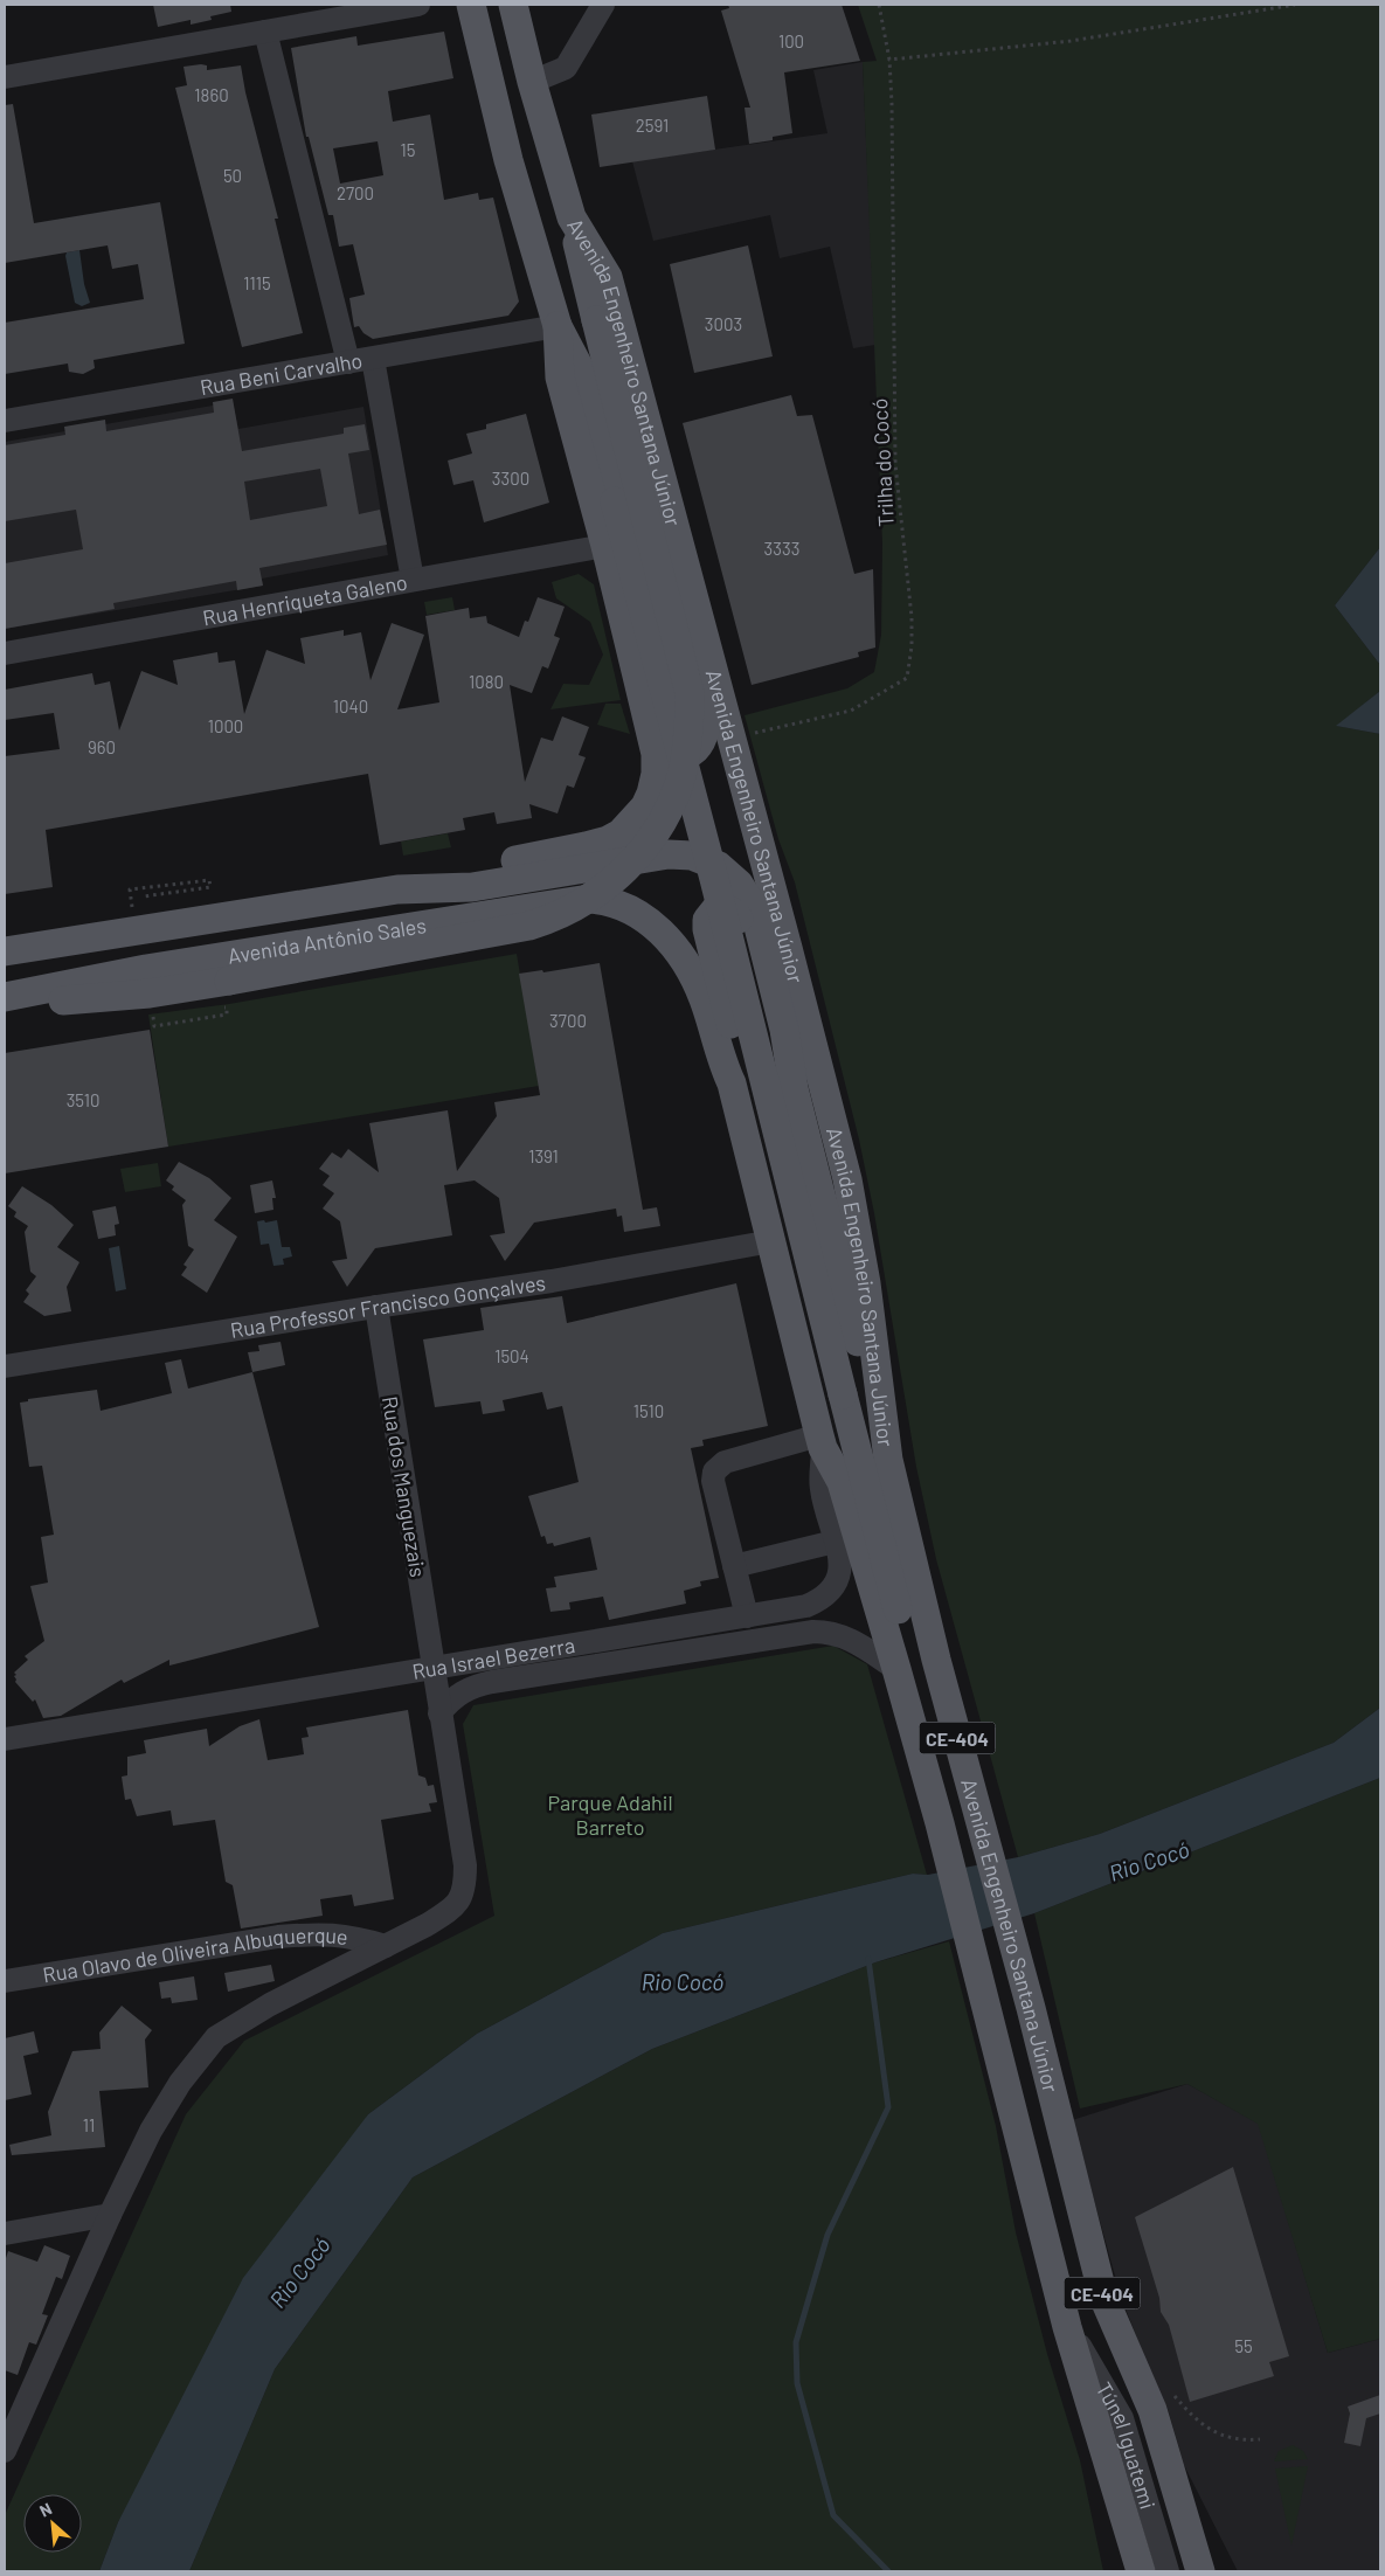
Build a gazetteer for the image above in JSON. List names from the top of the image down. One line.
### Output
{"streets":{"main road":["Avenida Engenheiro Santana Júnior","Avenida Antônio Sales","CE-404"],"street":["Rua Beni Carvalho","Rua Henriqueta Galeno","Rua Professor Francisco Gonçalves","Rua dos Manguezais","Rua Israel Bezerra","Rua Olavo de Oliveira Albuquerque","Túnel Iguatemi"],"path":["Trilha do Cocó"]},"crossings":[["Avenida Engenheiro Santana Júnior","Rua Beni Carvalho"],["Avenida Engenheiro Santana Júnior","Avenida Antônio Sales"],["Avenida Engenheiro Santana Júnior","Rua Professor Francisco Gonçalves"],["Avenida Engenheiro Santana Júnior","Rua Israel Bezerra"],["Avenida Engenheiro Santana Júnior","Túnel Iguatemi"],["Rua Professor Francisco Gonçalves","Rua dos Manguezais"],["Rua dos Manguezais","Rua Israel Bezerra"],["Rua dos Manguezais","Rua Olavo de Oliveira Albuquerque"]],"water":["Rio Cocó"],"parks":["Parque Adahil Barreto"],"house_numbers":["100","1860","2591","15","50","2700","1115","3003","3300","3333","1080","1040","1000","960","3700","3510","1391","1504","1510","11","55"],"north":"top left"}
